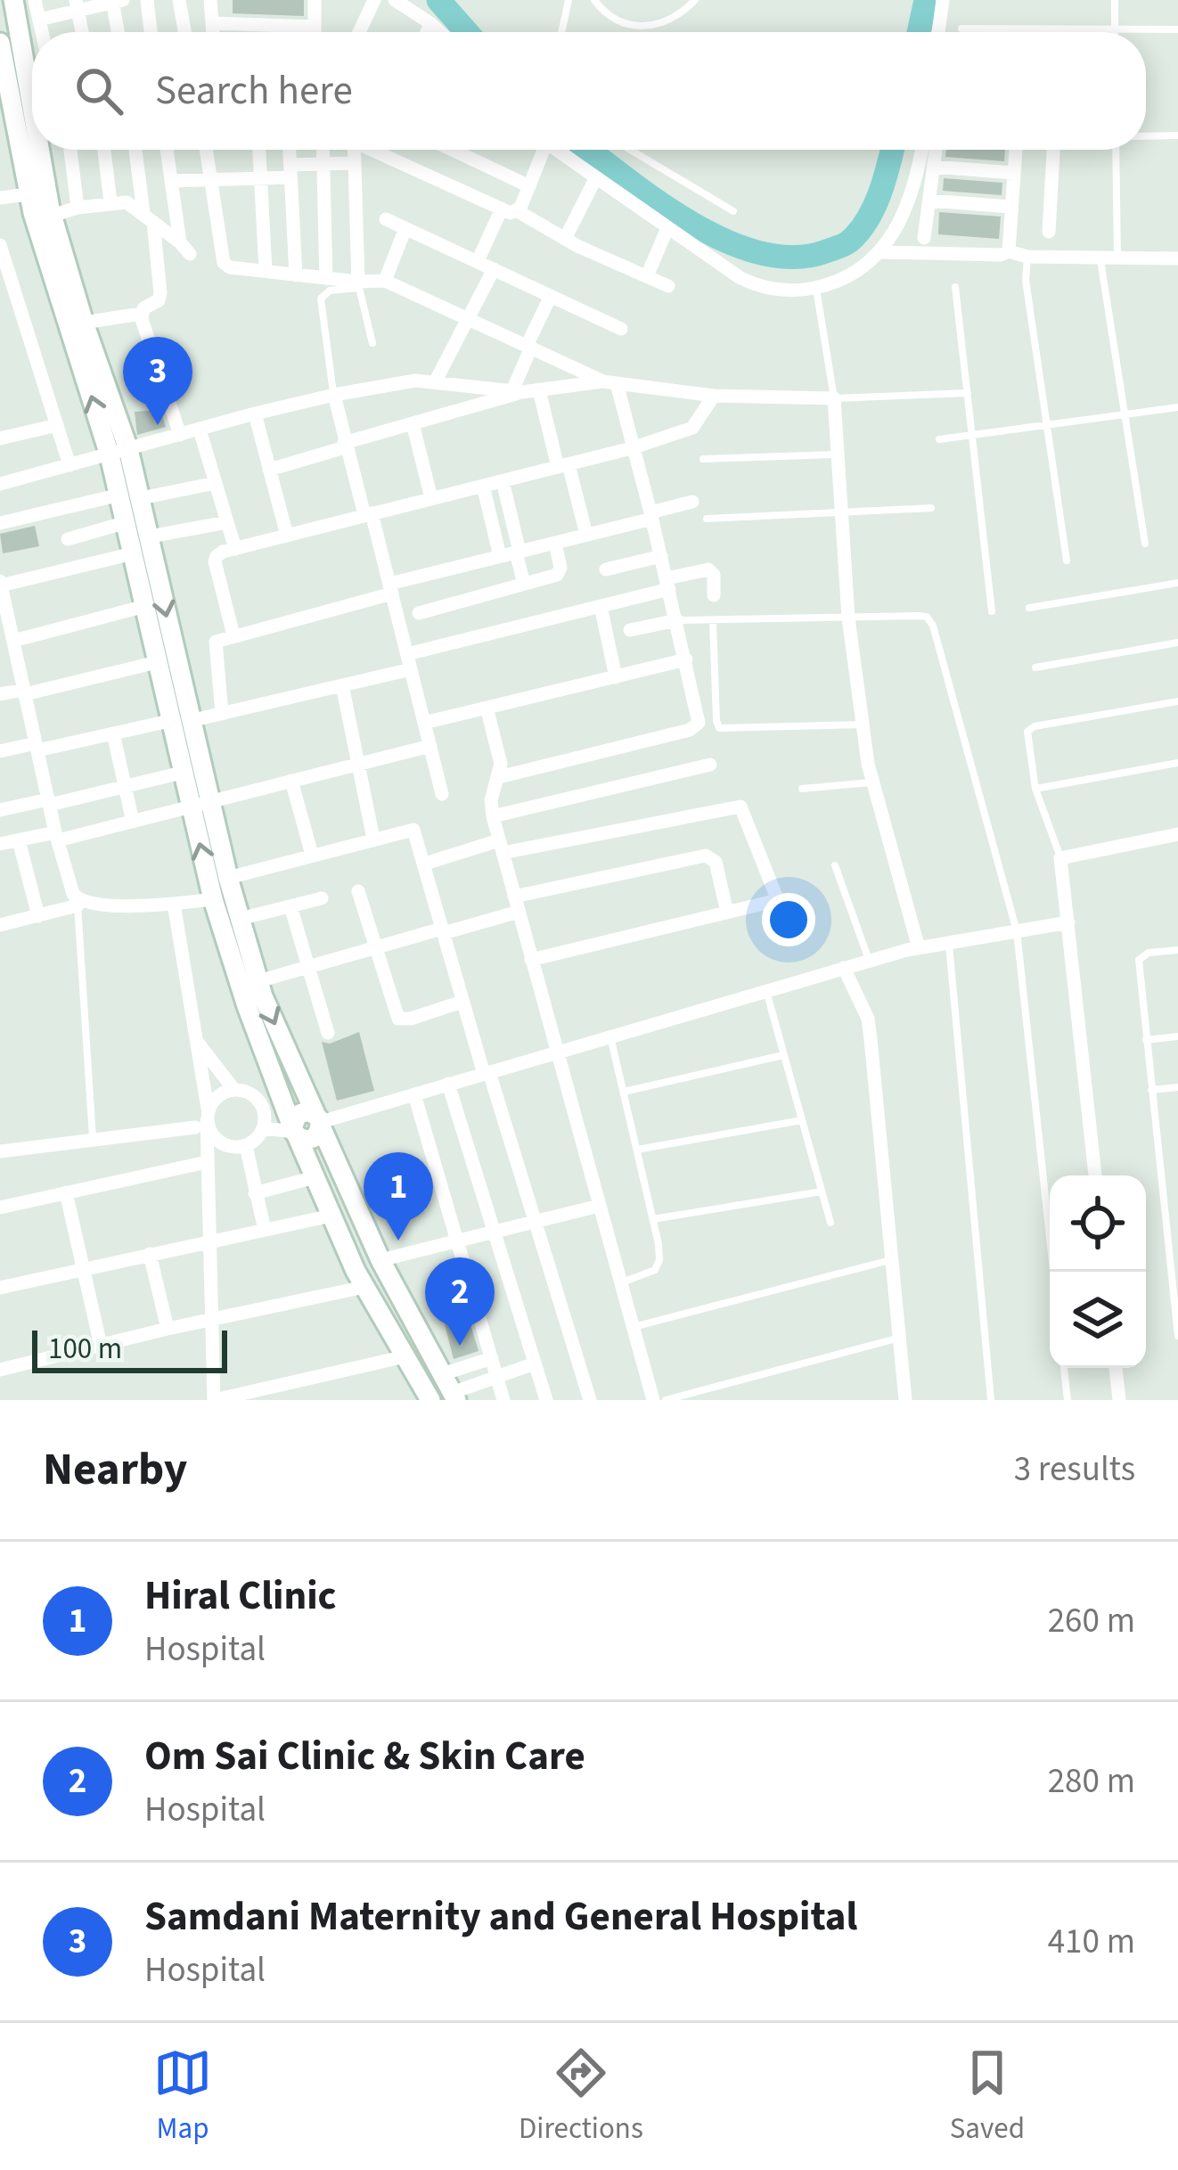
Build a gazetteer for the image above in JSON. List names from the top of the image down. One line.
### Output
{"scale_bar":"100 m","page":{"search":"Search here","pins":["3","1","2"],"scale":"100 m","heading":["Nearby","3 results"],"list":[{"mark":"1","name":"Hiral Clinic","note":"Hospital","value":"260 m"},{"mark":"2","name":"Om Sai Clinic & Skin Care","note":"Hospital","value":"280 m"},{"mark":"3","name":"Samdani Maternity and General Hospital","note":"Hospital","value":"410 m"}],"nav":["Map","Directions","Saved"]}}
